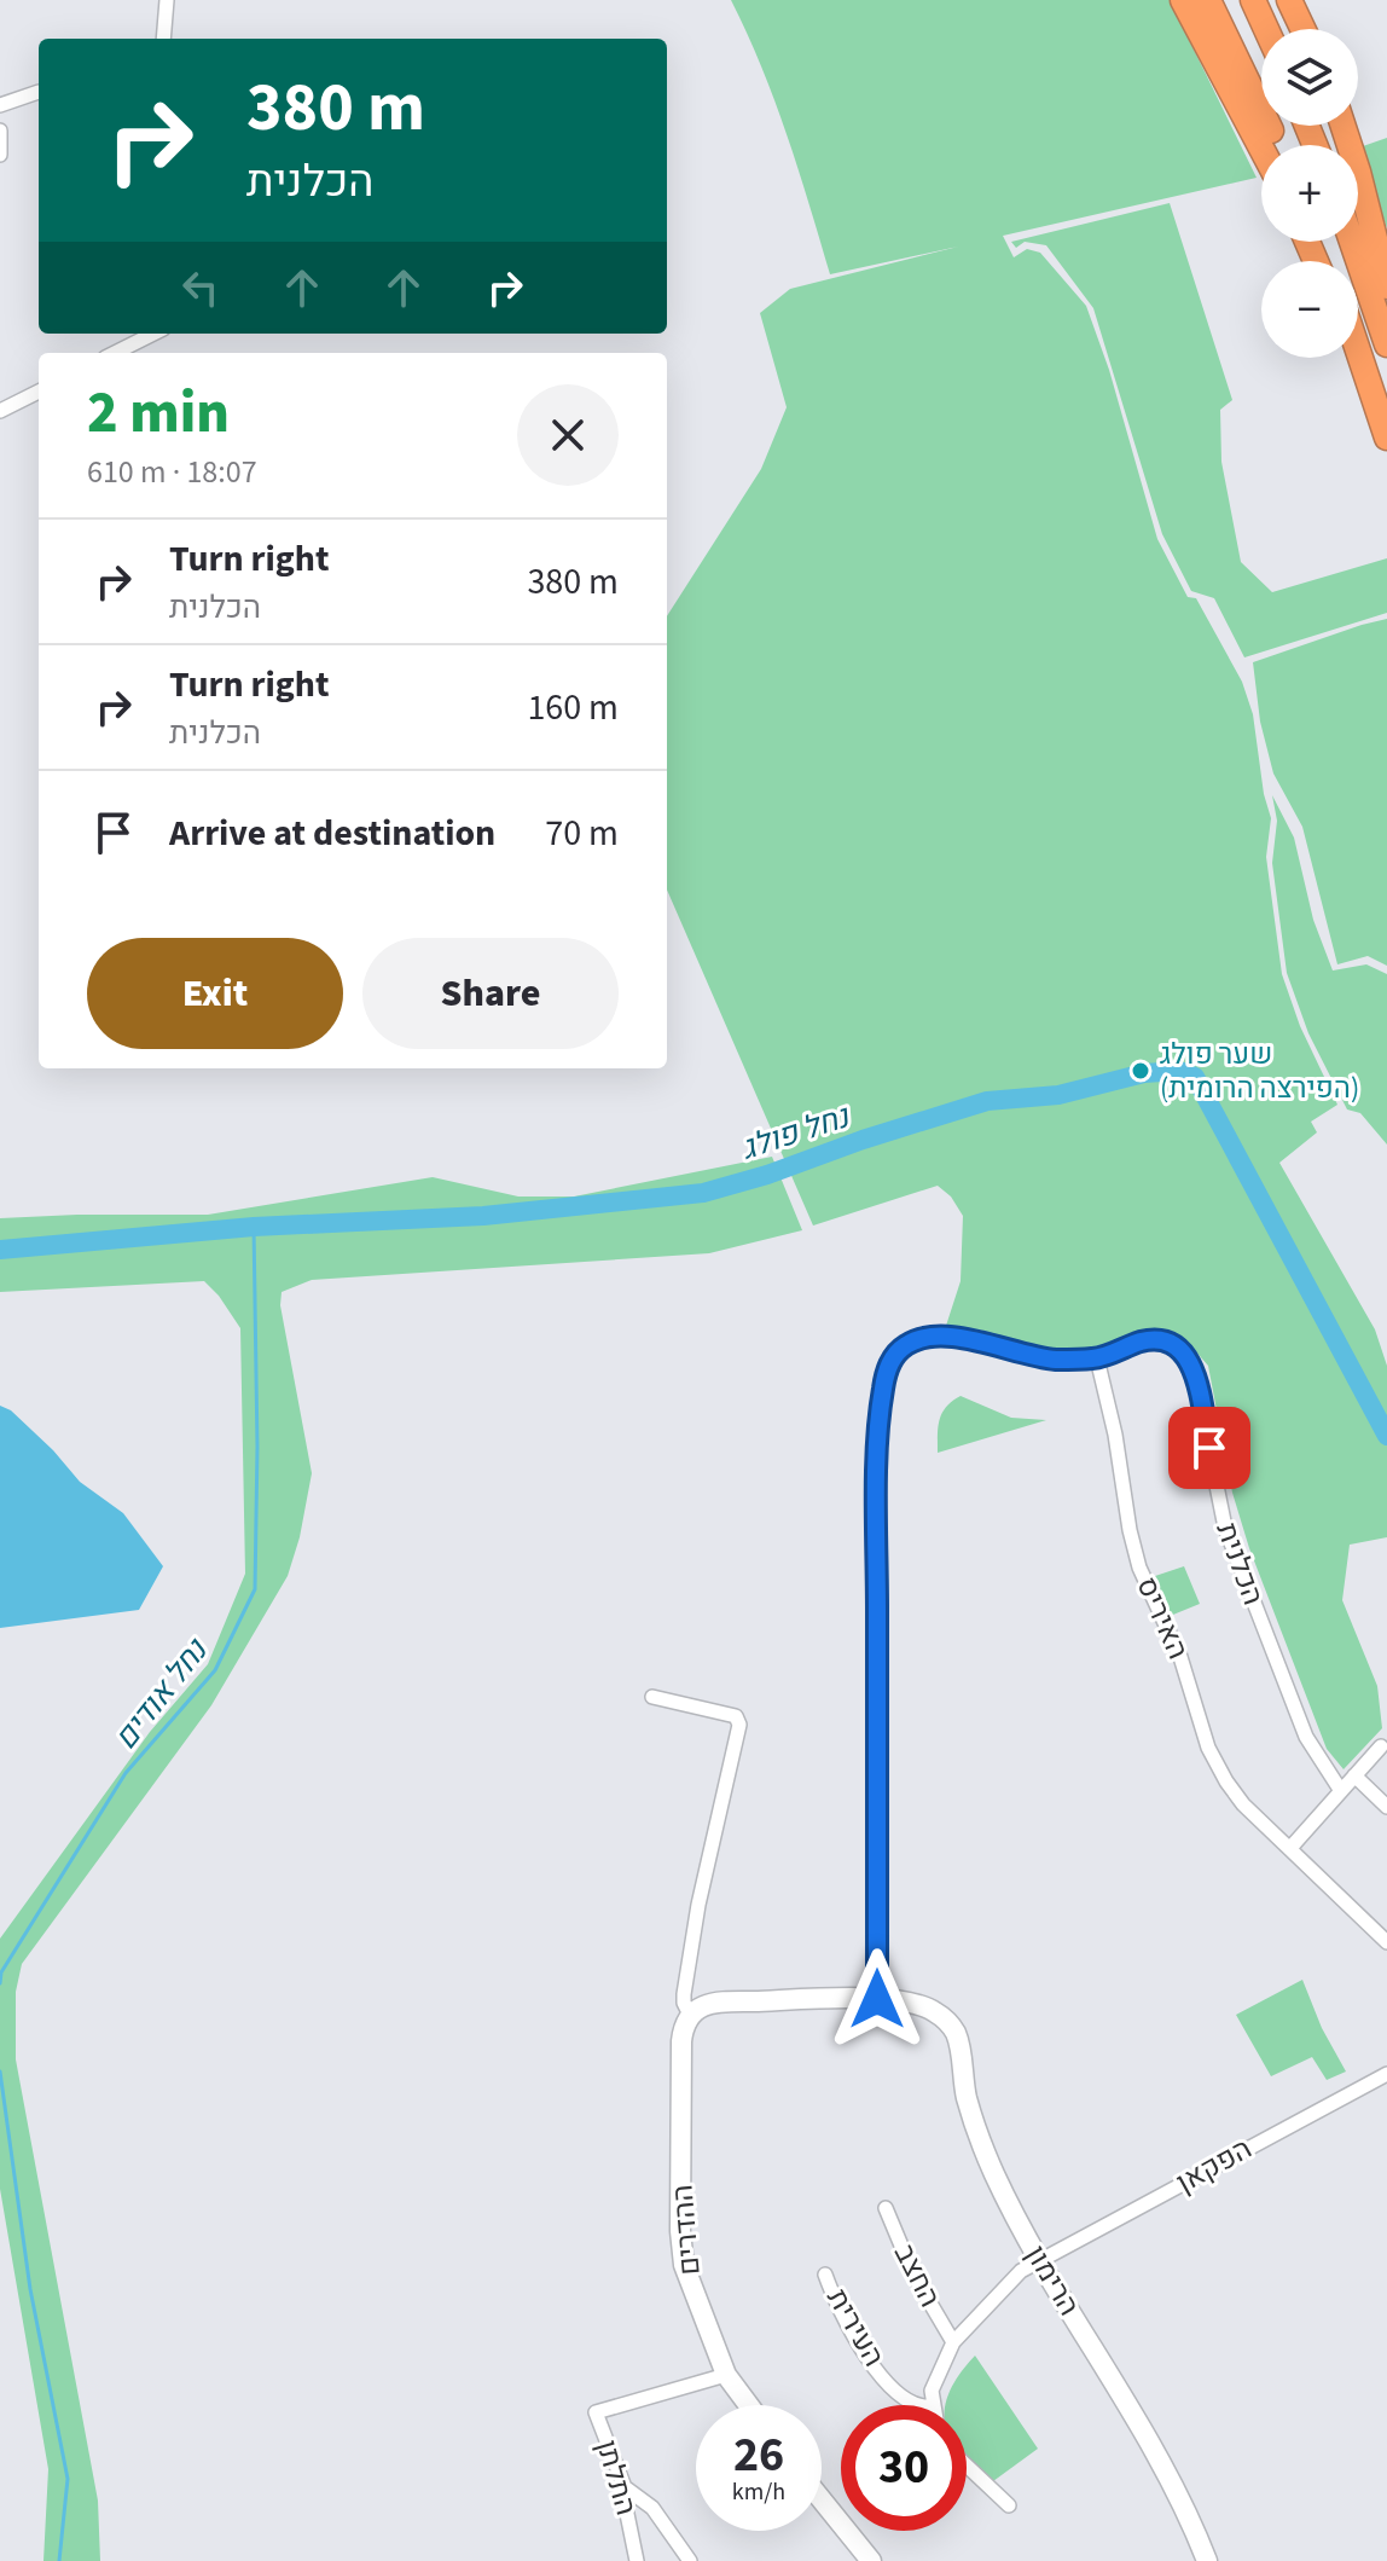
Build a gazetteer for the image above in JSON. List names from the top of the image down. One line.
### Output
{"streets":{"street":["הכלנית","האיריס","הפקאן","ההדרים","החצב","הרימון","העירית","התלתן"]},"crossings":[["הכלנית","האיריס"],["הכלנית","הרימון"],["הפקאן","החצב"],["הפקאן","הרימון"],["ההדרים","התלתן"]],"water":["נחל פולג","נחל אודים"],"places":["שער פולג (הפירצה הרומית)"],"page":{"map_buttons":["+","−"],"turn":["380 m","הכלנית"],"heading":["2 min","610 m · 18:07"],"list":[{"name":"Turn right","note":"הכלנית","value":"380 m"},{"name":"Turn right","note":"הכלנית","value":"160 m"},{"name":"Arrive at destination","value":"70 m"}],"buttons":["Exit","Share"],"speed":"26 km/h","limit":"30"}}
